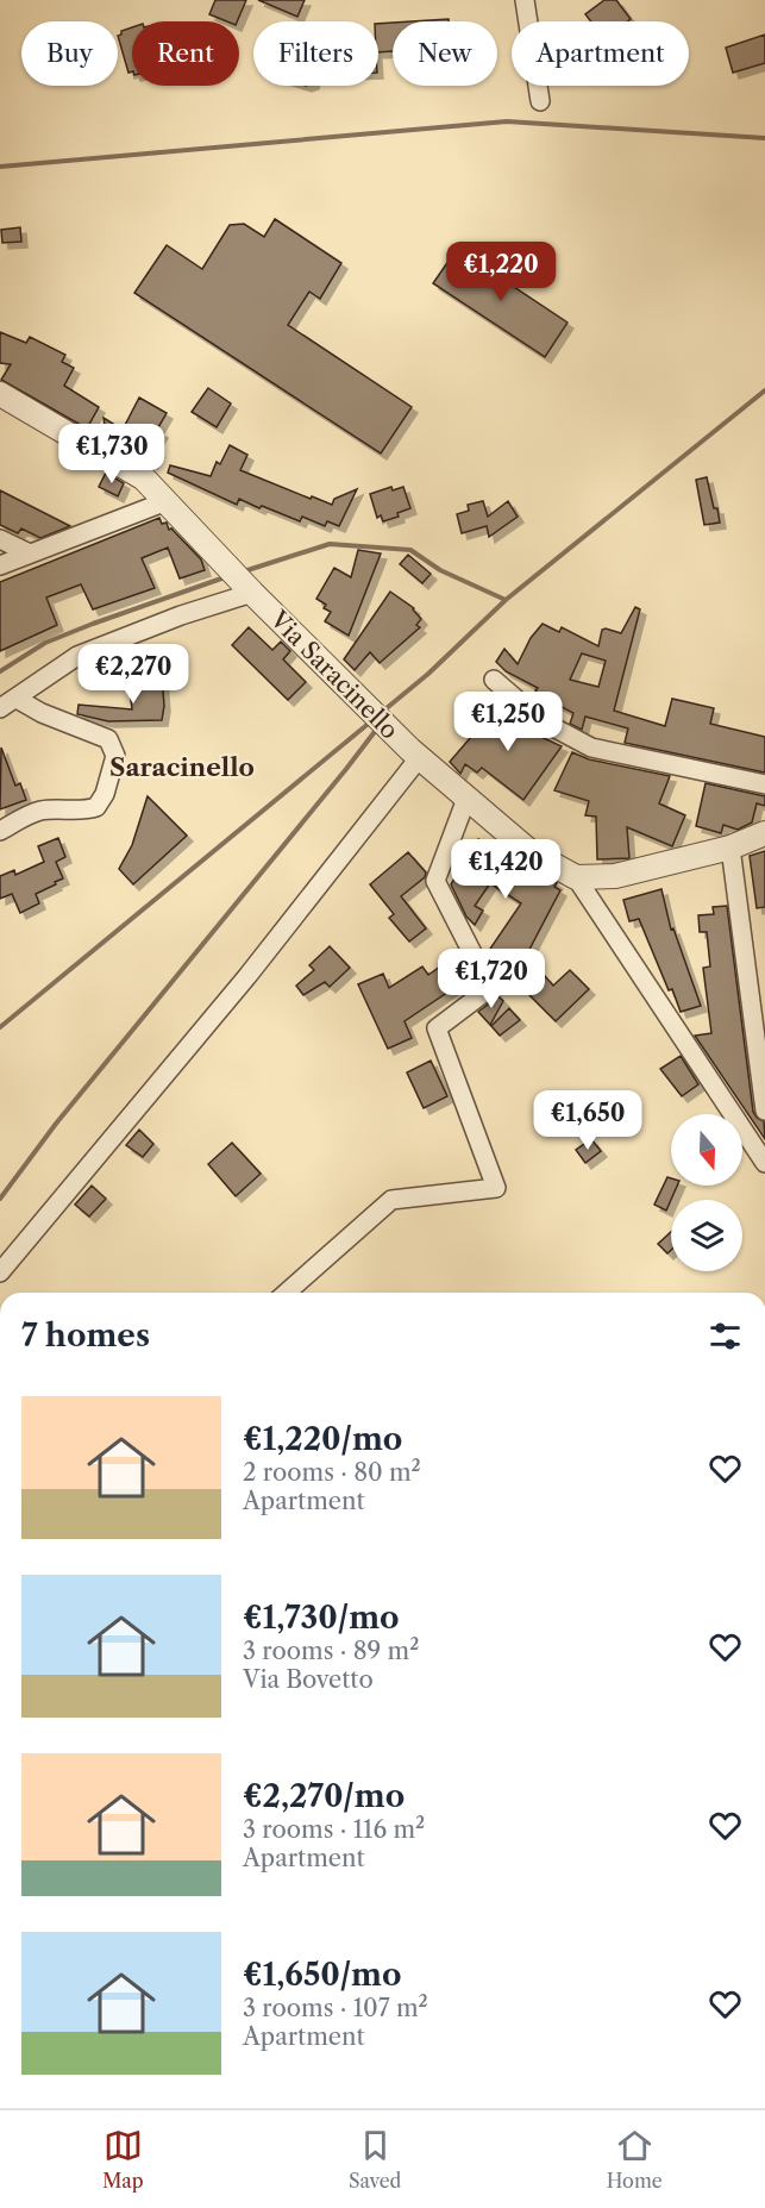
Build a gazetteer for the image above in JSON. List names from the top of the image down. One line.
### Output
{"streets":{"street":["Via Saracinello"]},"districts":["Saracinello"],"north":"bottom","page":{"chip":["Buy","Rent","Filters","New","Apartment"],"price":["€1,220","€1,730","€2,270","€1,250","€1,420","€1,720","€1,650"],"heading":"7 homes","list":[{"name":"€1,220/mo","note":"2 rooms · 80 m² · Apartment"},{"name":"€1,730/mo","note":"3 rooms · 89 m² · Via Bovetto"},{"name":"€2,270/mo","note":"3 rooms · 116 m² · Apartment"},{"name":"€1,650/mo","note":"3 rooms · 107 m² · Apartment"}],"tabs":["Map","Saved","Home"]}}
